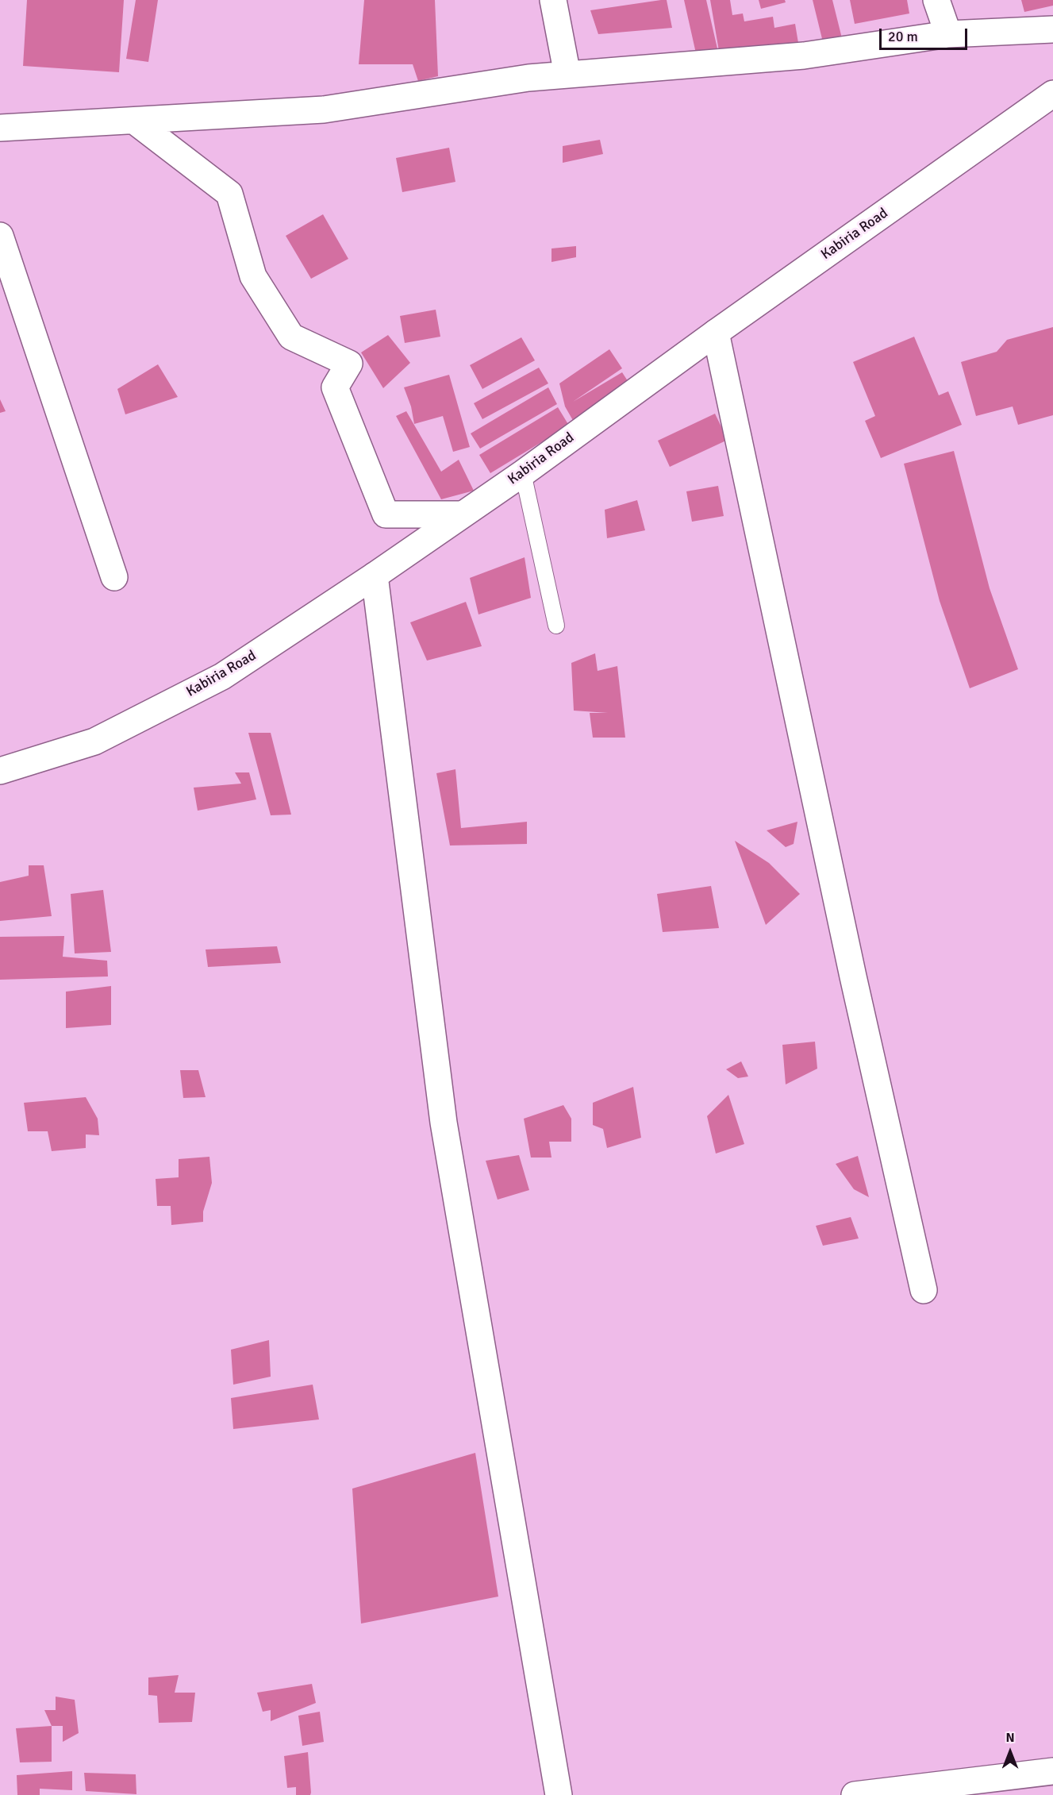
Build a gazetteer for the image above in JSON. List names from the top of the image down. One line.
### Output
{"streets":{"street":["Kabiria Road"]},"scale_bar":"20 m","north":"top"}
